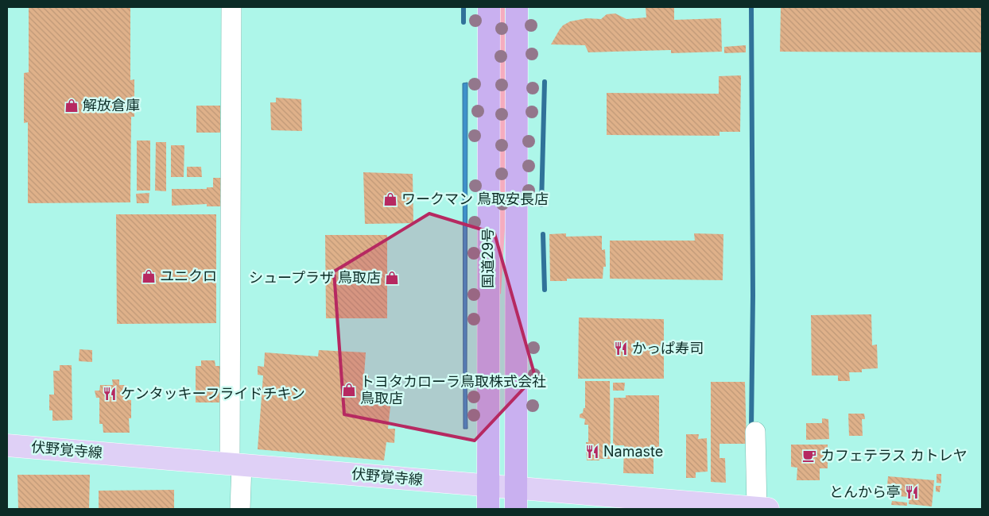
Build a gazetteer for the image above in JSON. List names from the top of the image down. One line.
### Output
{"streets":{"highway":["国道29号"],"main road":["伏野覚寺線"]},"crossings":[["国道29号","伏野覚寺線"]],"places":{"shop":["解放倉庫","ワークマン 鳥取安長店","ユニクロ","シュープラザ 鳥取店","トヨタカローラ鳥取株式会社 鳥取店"],"restaurant":["かっぱ寿司","ケンタッキーフライドチキン","Namaste","とんから亭"],"cafe":["カフェテラス カトレヤ"]}}
